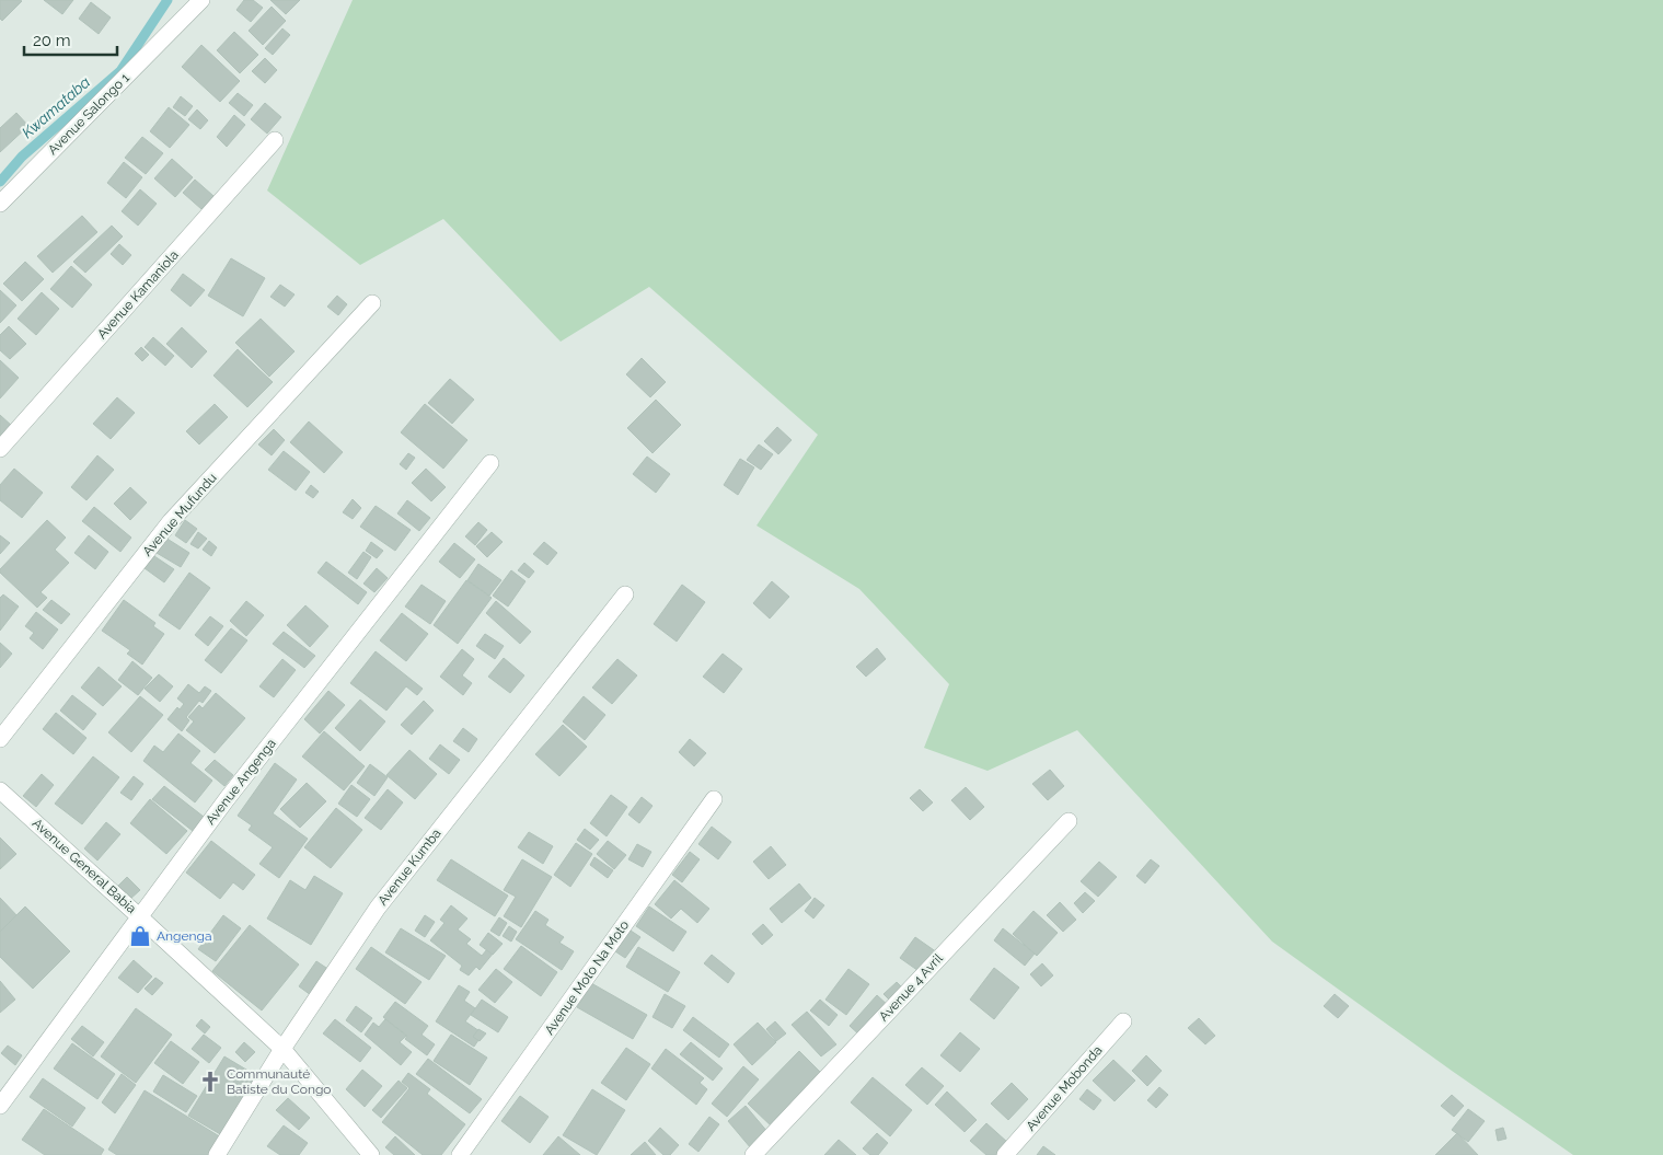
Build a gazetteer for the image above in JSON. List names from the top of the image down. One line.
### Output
{"streets":{"street":["Avenue Salongo 1","Avenue Kamaniola","Avenue Mufundu","Avenue Angenga","Avenue General Babia","Avenue Kumba","Avenue Moto Na Moto","Avenue 4 Avril","Avenue Mobonda"]},"crossings":[["Avenue Angenga","Avenue General Babia"],["Avenue General Babia","Avenue Kumba"]],"water":["Kwamataba"],"places":{"shop":["Angenga"],"church":["Communauté Batiste du Congo"]},"scale_bar":"20 m"}
